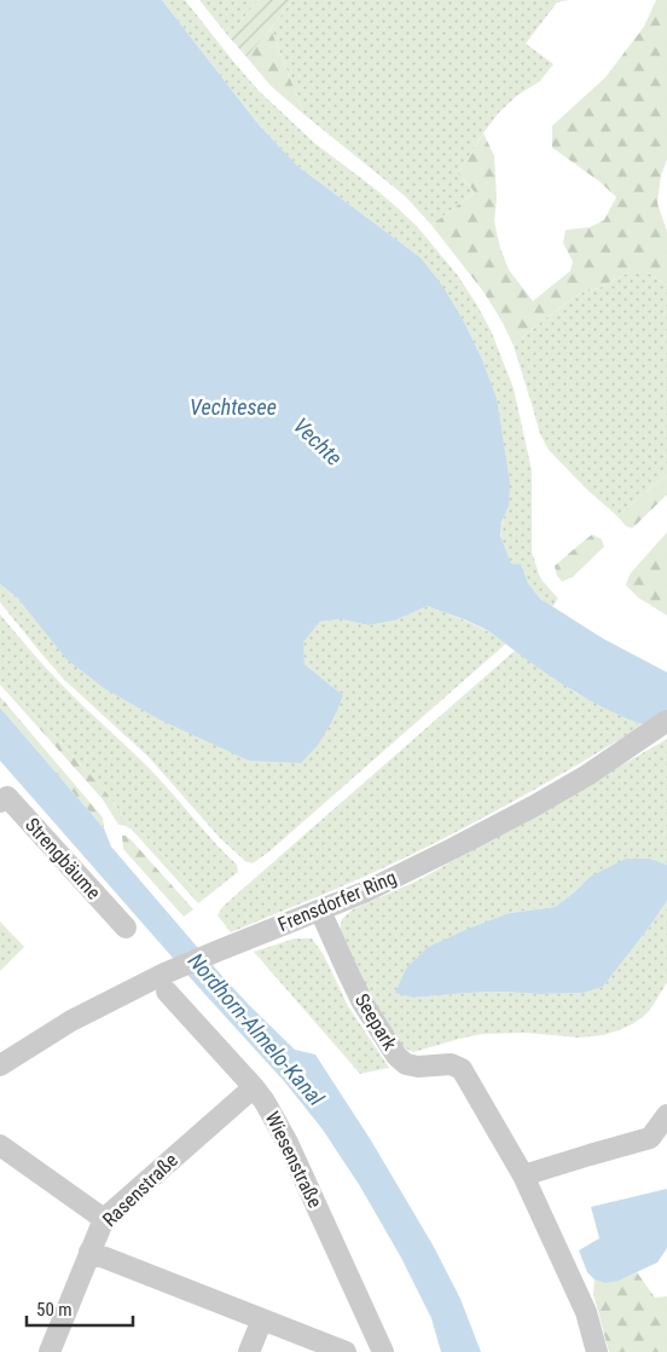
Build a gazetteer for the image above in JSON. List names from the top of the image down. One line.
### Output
{"streets":{"street":["Strengbäume","Frensdorfer Ring","Seepark","Wiesenstraße","Rasenstraße"]},"crossings":[["Frensdorfer Ring","Seepark"],["Frensdorfer Ring","Wiesenstraße"],["Wiesenstraße","Rasenstraße"]],"water":["Vechtesee","Vechte","Nordhorn-Almelo-Kanal"],"scale_bar":"50 m"}
